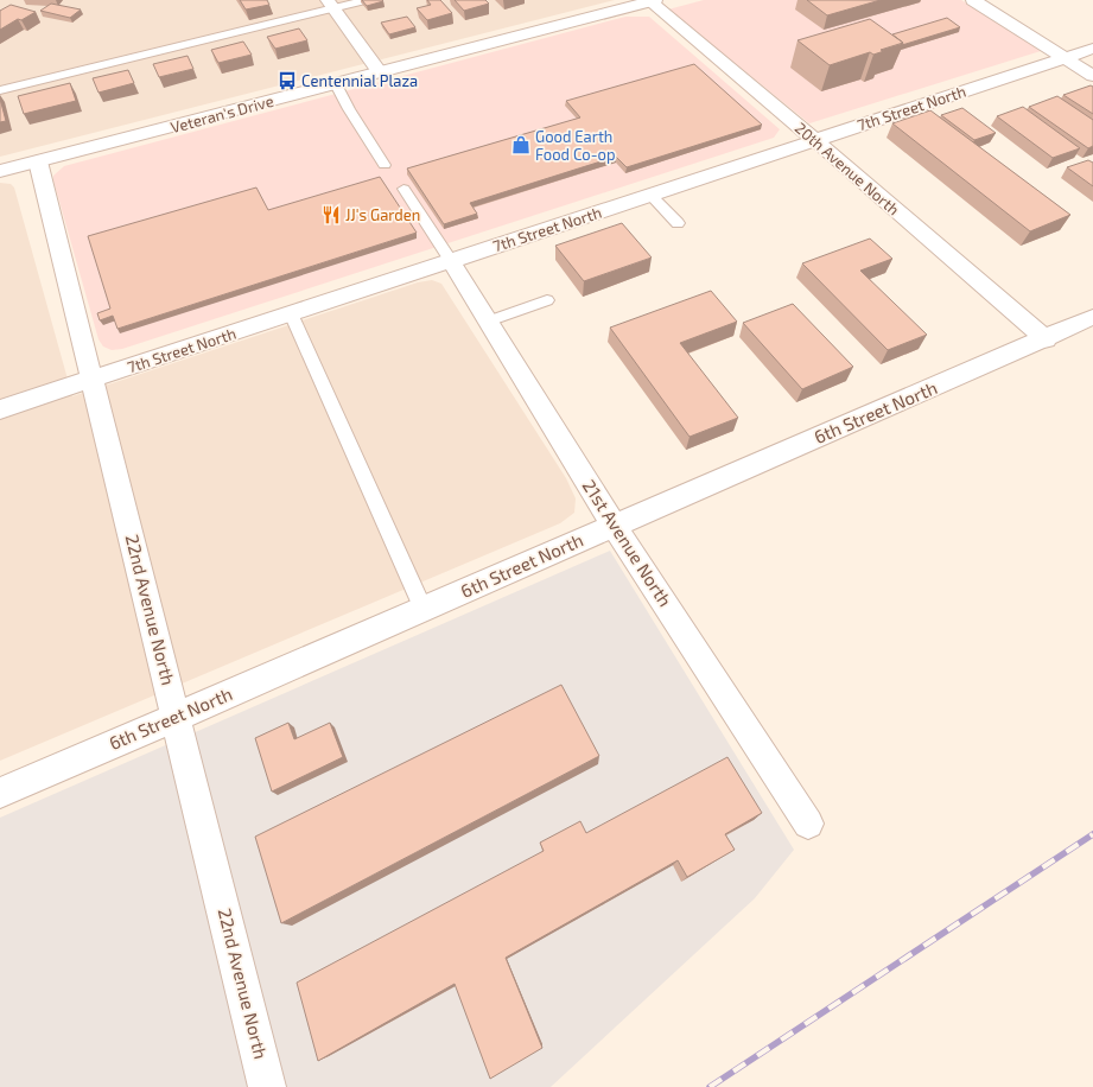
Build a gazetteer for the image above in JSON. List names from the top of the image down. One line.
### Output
{"streets":{"street":["7th Street North","Veteran's Drive","20th Avenue North","6th Street North","21st Avenue North","22nd Avenue North"]},"crossings":[["7th Street North","20th Avenue North"],["7th Street North","21st Avenue North"],["7th Street North","22nd Avenue North"],["Veteran's Drive","20th Avenue North"],["Veteran's Drive","22nd Avenue North"],["20th Avenue North","6th Street North"],["6th Street North","21st Avenue North"],["6th Street North","22nd Avenue North"]],"places":{"bus stop":["Centennial Plaza"],"shop":["Good Earth Food Co-op"],"restaurant":["JJ's Garden"]}}
